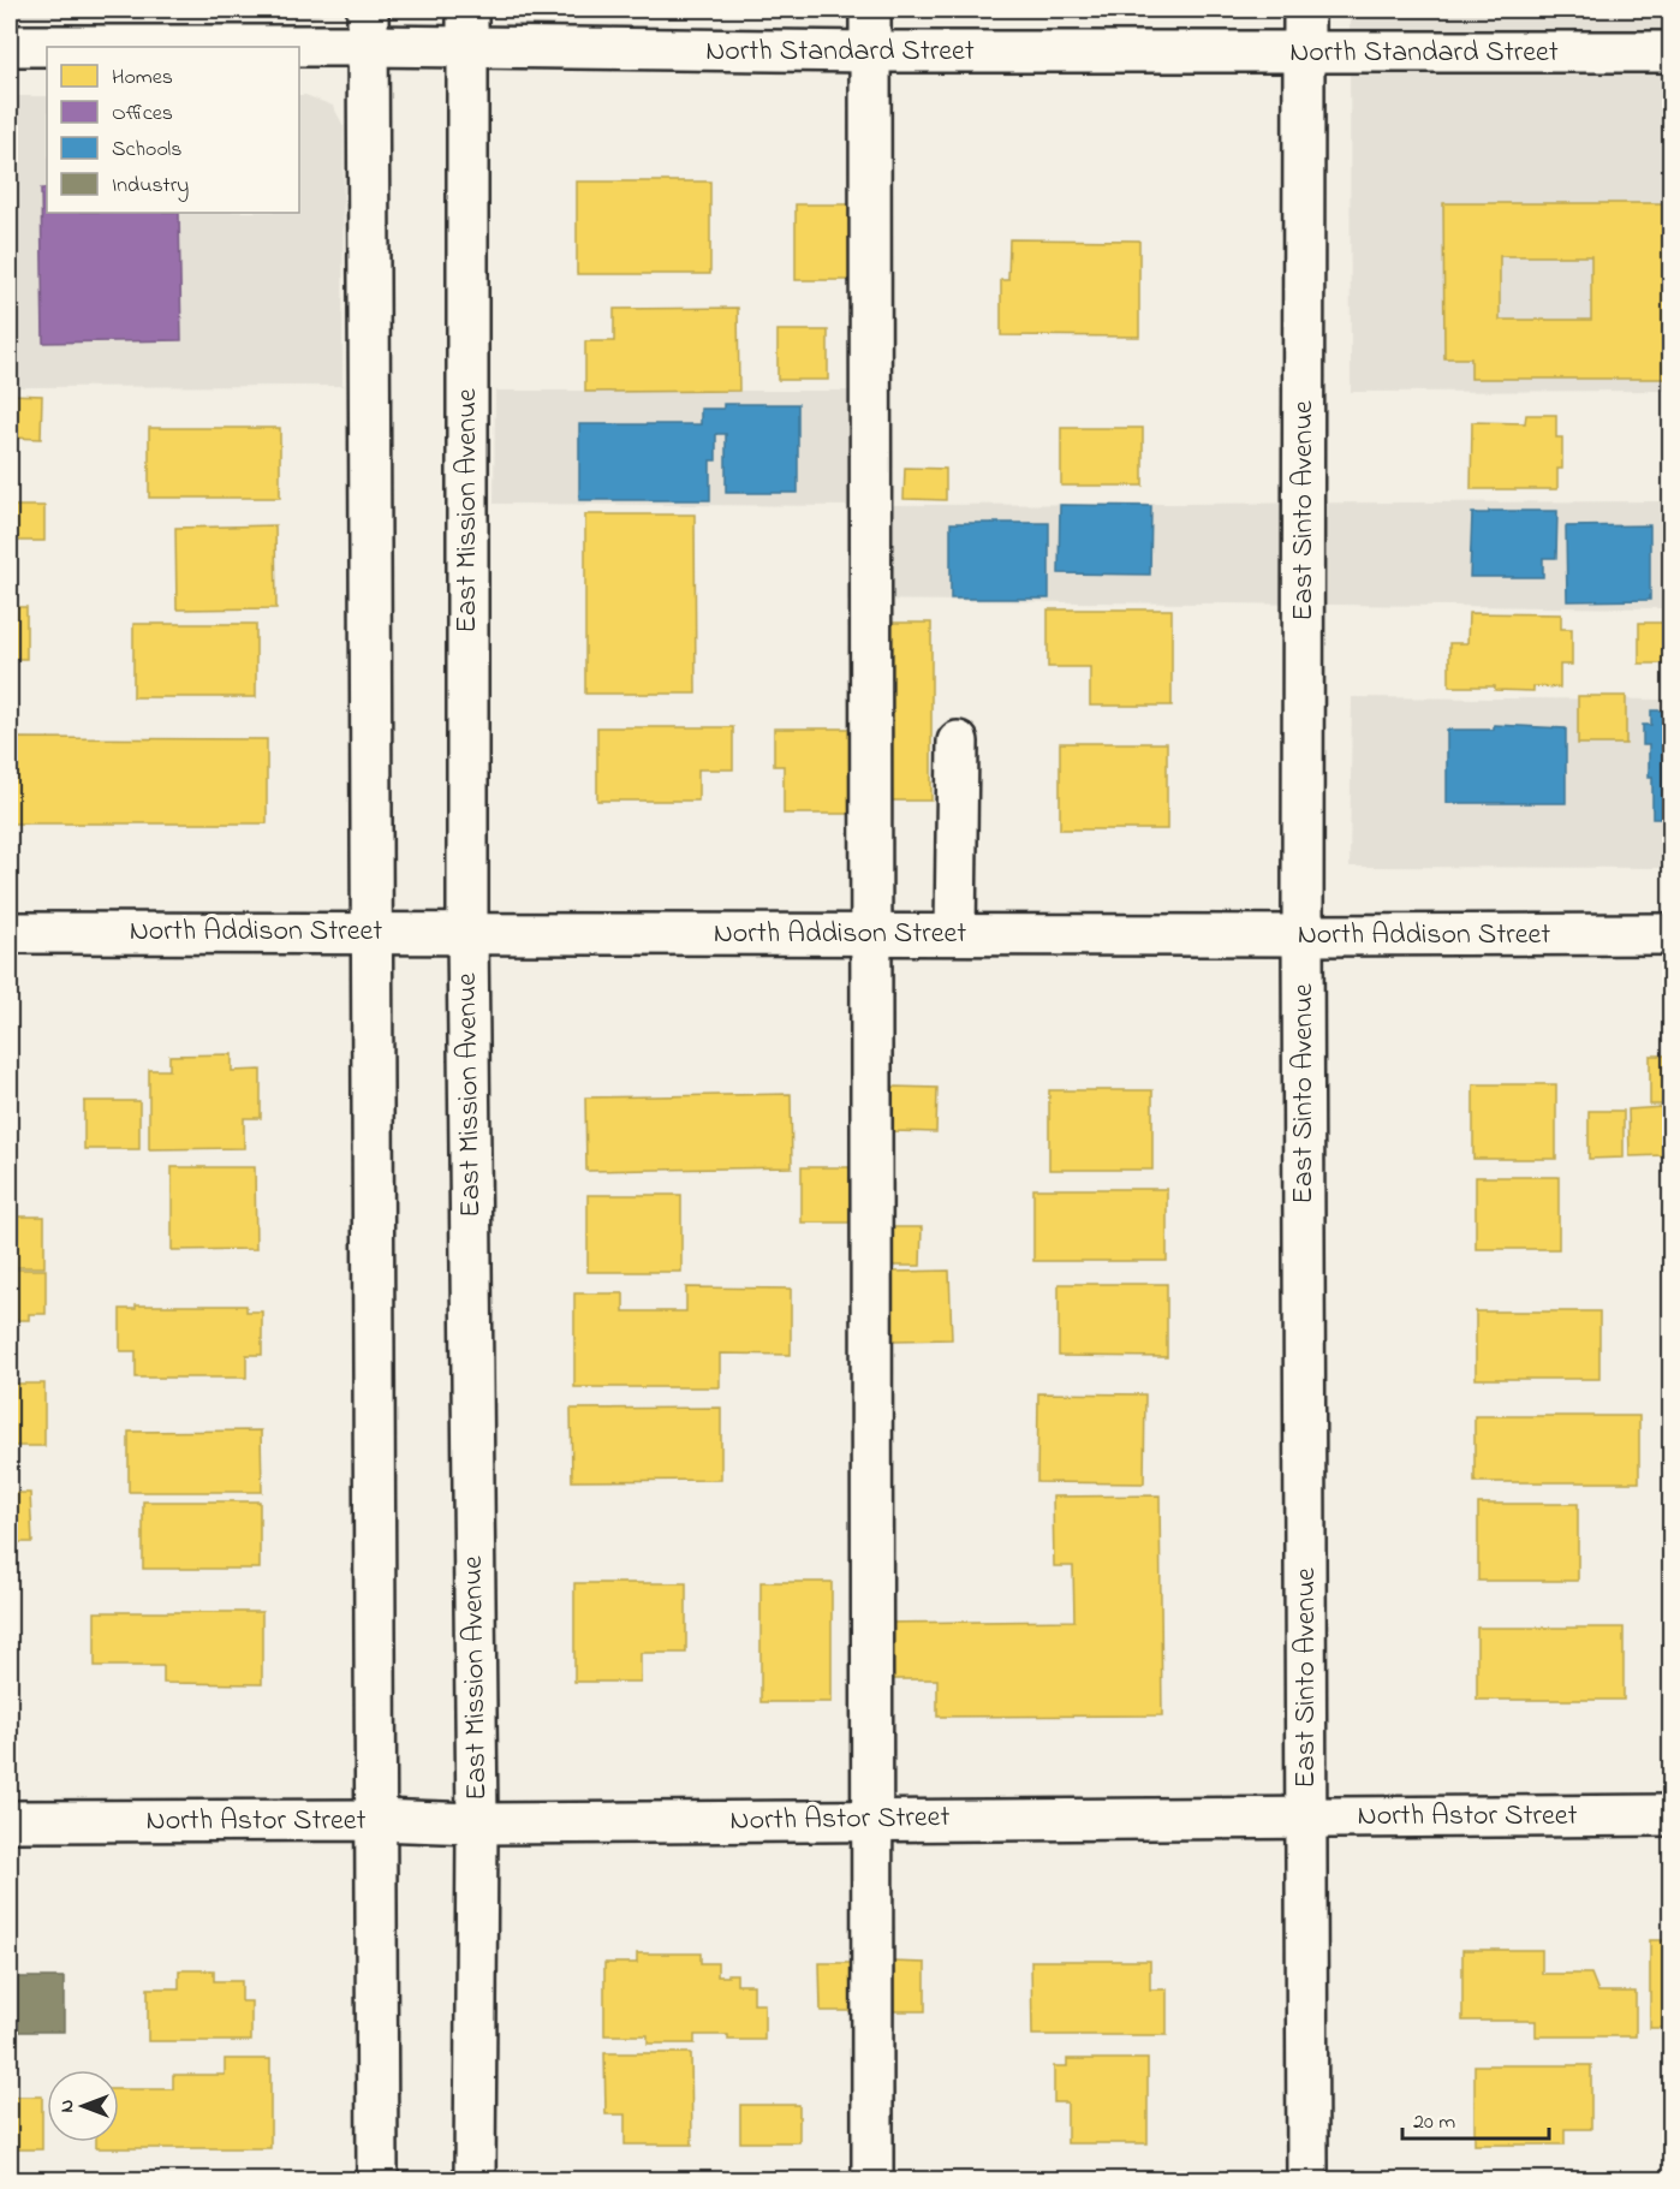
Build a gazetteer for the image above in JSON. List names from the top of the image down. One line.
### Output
{"streets":{"street":["North Standard Street","East Mission Avenue","East Sinto Avenue","North Addison Street","North Astor Street"]},"crossings":[["North Standard Street","East Mission Avenue"],["North Standard Street","East Sinto Avenue"],["East Mission Avenue","North Addison Street"],["East Mission Avenue","North Astor Street"],["East Sinto Avenue","North Addison Street"],["East Sinto Avenue","North Astor Street"]],"legend":["Homes","Offices","Schools","Industry"],"scale_bar":"20 m","north":"left"}
